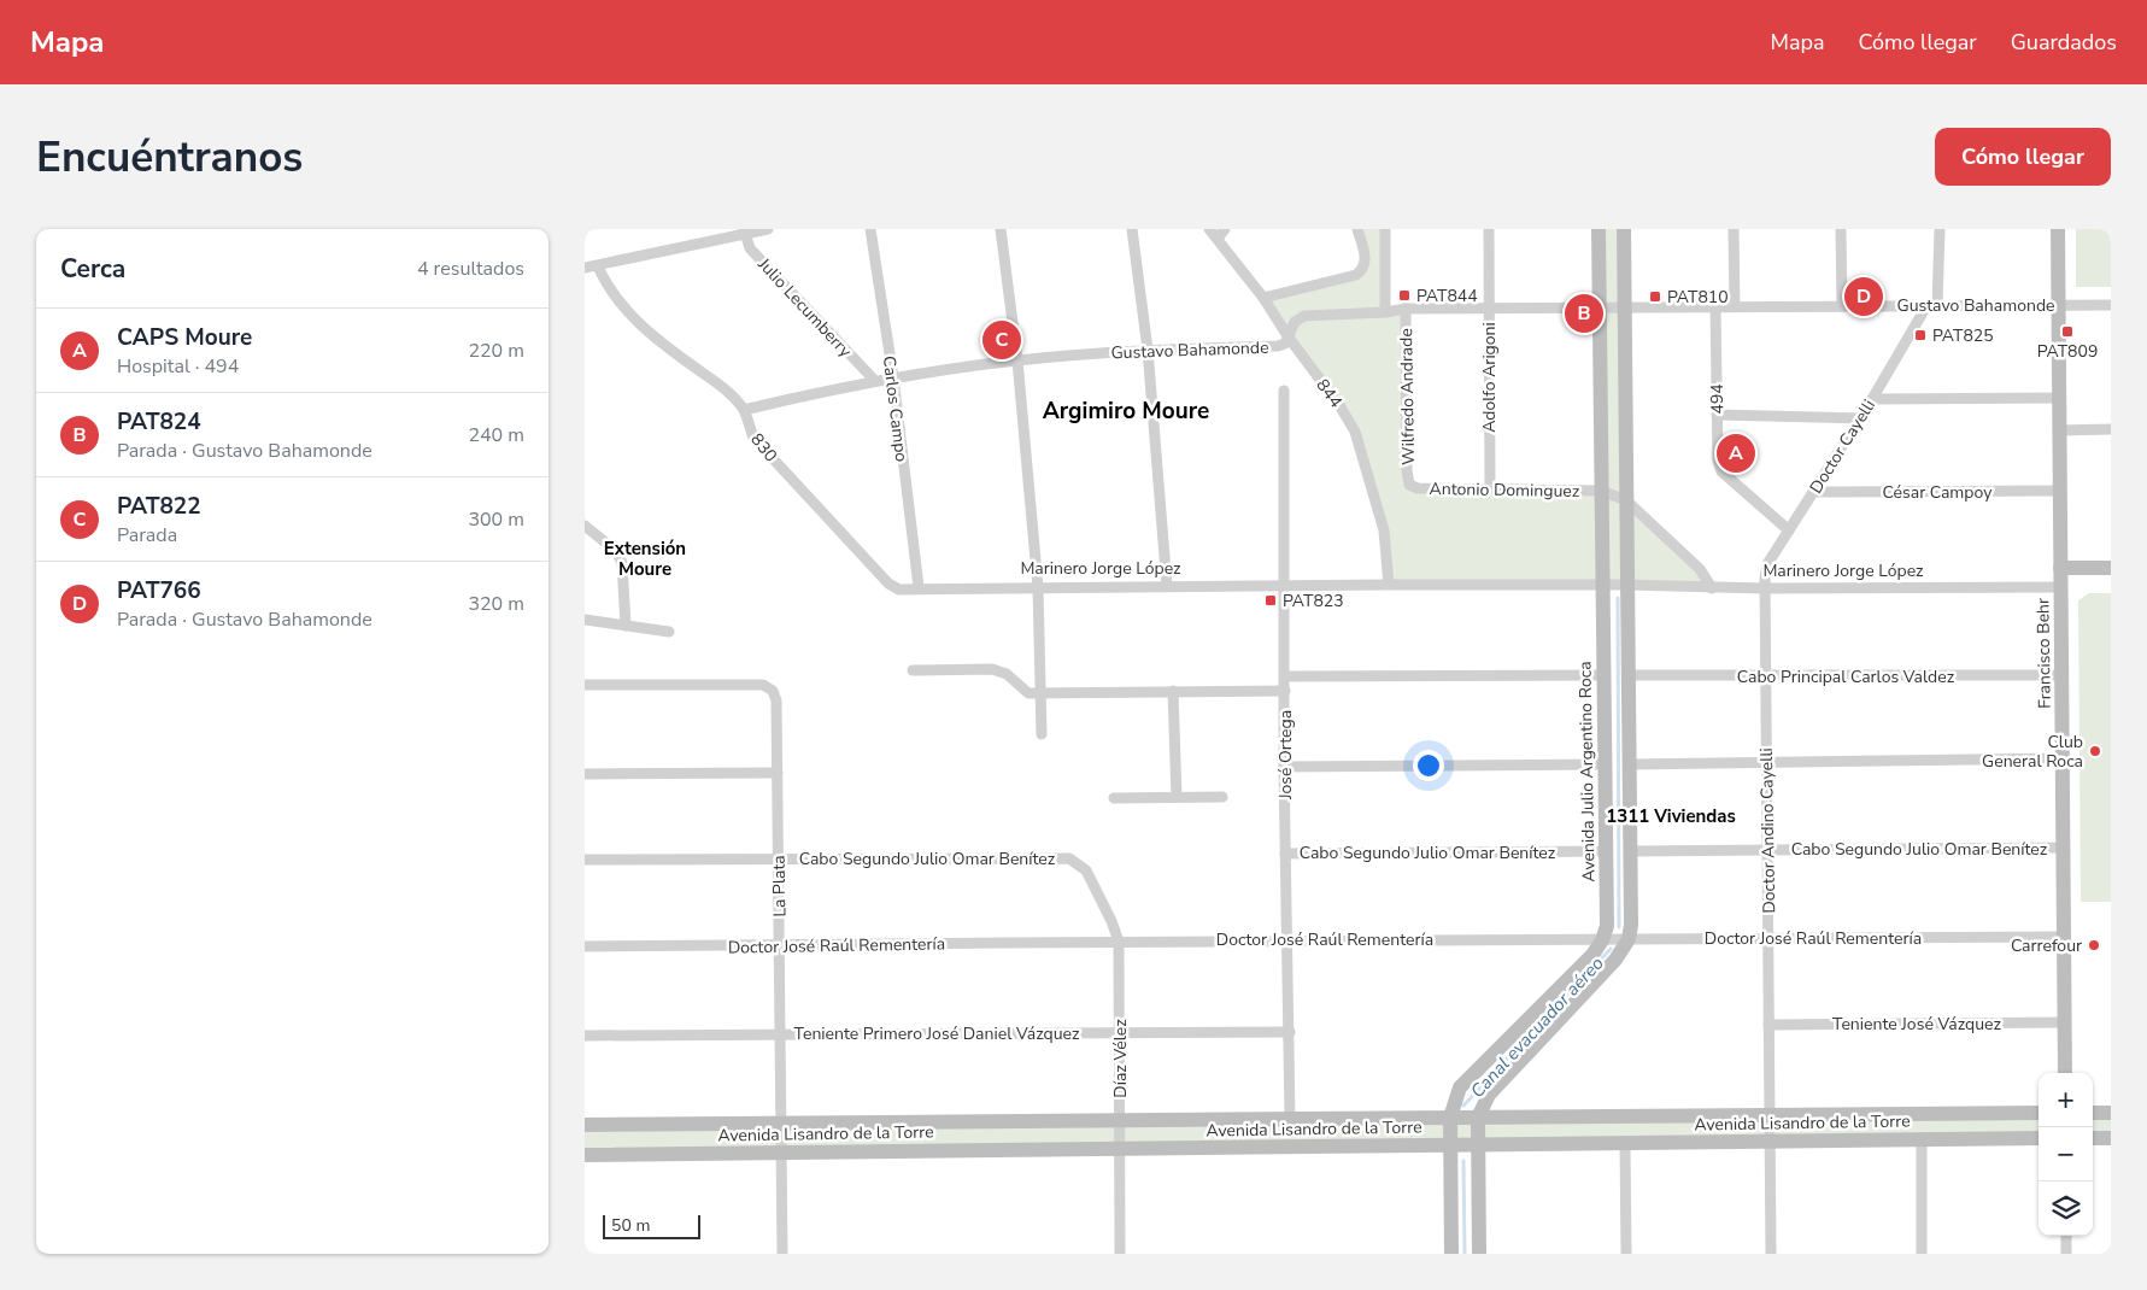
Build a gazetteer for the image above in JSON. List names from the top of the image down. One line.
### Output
{"streets":{"main road":["Francisco Behr","Avenida Julio Argentino Roca","Avenida Lisandro de la Torre"],"street":["Gustavo Bahamonde","Julio Lecumberry","Adolfo Arigoni","844","Wilfredo Andrade","494","Carlos Campo","Doctor Cayelli","830","Antonio Dominguez","César Campoy","Marinero Jorge López","Cabo Principal Carlos Valdez","José Ortega","Doctor Andino Cayelli","Cabo Segundo Julio Omar Benítez","La Plata","Doctor José Raúl Rementería","Teniente José Vázquez","Teniente Primero José Daniel Vázquez","Díaz Vélez"]},"crossings":[["Gustavo Bahamonde","Julio Lecumberry"],["Gustavo Bahamonde","Adolfo Arigoni"],["Gustavo Bahamonde","844"],["Gustavo Bahamonde","Wilfredo Andrade"],["Gustavo Bahamonde","494"],["Gustavo Bahamonde","Carlos Campo"],["Gustavo Bahamonde","Doctor Cayelli"],["Gustavo Bahamonde","830"],["Gustavo Bahamonde","Francisco Behr"],["Gustavo Bahamonde","Avenida Julio Argentino Roca"],["Adolfo Arigoni","Antonio Dominguez"],["844","Marinero Jorge López"],["Wilfredo Andrade","Antonio Dominguez"],["494","Doctor Cayelli"],["Carlos Campo","830"],["Carlos Campo","Marinero Jorge López"],["Doctor Cayelli","César Campoy"],["Doctor Cayelli","Marinero Jorge López"],["Doctor Cayelli","Doctor Andino Cayelli"],["830","Marinero Jorge López"],["Antonio Dominguez","Avenida Julio Argentino Roca"],["César Campoy","Francisco Behr"],["Marinero Jorge López","Francisco Behr"],["Marinero Jorge López","José Ortega"],["Marinero Jorge López","Avenida Julio Argentino Roca"],["Marinero Jorge López","Doctor Andino Cayelli"],["Francisco Behr","Cabo Principal Carlos Valdez"],["Francisco Behr","Cabo Segundo Julio Omar Benítez"],["Francisco Behr","Doctor José Raúl Rementería"],["Francisco Behr","Teniente José Vázquez"],["Cabo Principal Carlos Valdez","Doctor Andino Cayelli"],["José Ortega","Cabo Segundo Julio Omar Benítez"],["José Ortega","Doctor José Raúl Rementería"],["José Ortega","Teniente Primero José Daniel Vázquez"],["José Ortega","Avenida Lisandro de la Torre"],["Avenida Julio Argentino Roca","Cabo Segundo Julio Omar Benítez"],["Avenida Julio Argentino Roca","Doctor José Raúl Rementería"],["Avenida Julio Argentino Roca","Avenida Lisandro de la Torre"],["Doctor Andino Cayelli","Cabo Segundo Julio Omar Benítez"],["Doctor Andino Cayelli","Doctor José Raúl Rementería"],["Doctor Andino Cayelli","Teniente José Vázquez"],["Doctor Andino Cayelli","Avenida Lisandro de la Torre"],["Cabo Segundo Julio Omar Benítez","La Plata"],["Cabo Segundo Julio Omar Benítez","Díaz Vélez"],["La Plata","Doctor José Raúl Rementería"],["La Plata","Teniente Primero José Daniel Vázquez"],["La Plata","Avenida Lisandro de la Torre"],["Doctor José Raúl Rementería","Díaz Vélez"],["Teniente Primero José Daniel Vázquez","Díaz Vélez"],["Díaz Vélez","Avenida Lisandro de la Torre"]],"districts":["Argimiro Moure","Extensión Moure","1311 Viviendas"],"water":["Canal evacuador aéreo"],"places":{"transit":["PAT844","PAT810","PAT809","PAT825","PAT823"],"other":["Club General Roca","Carrefour"]},"scale_bar":"50 m","page":{"header":"Mapa","nav":["Mapa","Cómo llegar","Guardados"],"buttons":"Cómo llegar","title":"Encuéntranos","heading":["Cerca","4 resultados"],"pins":["D","B","C","A"],"list":[{"mark":"A","name":"CAPS Moure","note":"Hospital · 494","value":"220 m"},{"mark":"B","name":"PAT824","note":"Parada · Gustavo Bahamonde","value":"240 m"},{"mark":"C","name":"PAT822","note":"Parada","value":"300 m"},{"mark":"D","name":"PAT766","note":"Parada · Gustavo Bahamonde","value":"320 m"}],"map_buttons":["+","−"],"scale":"50 m"}}
